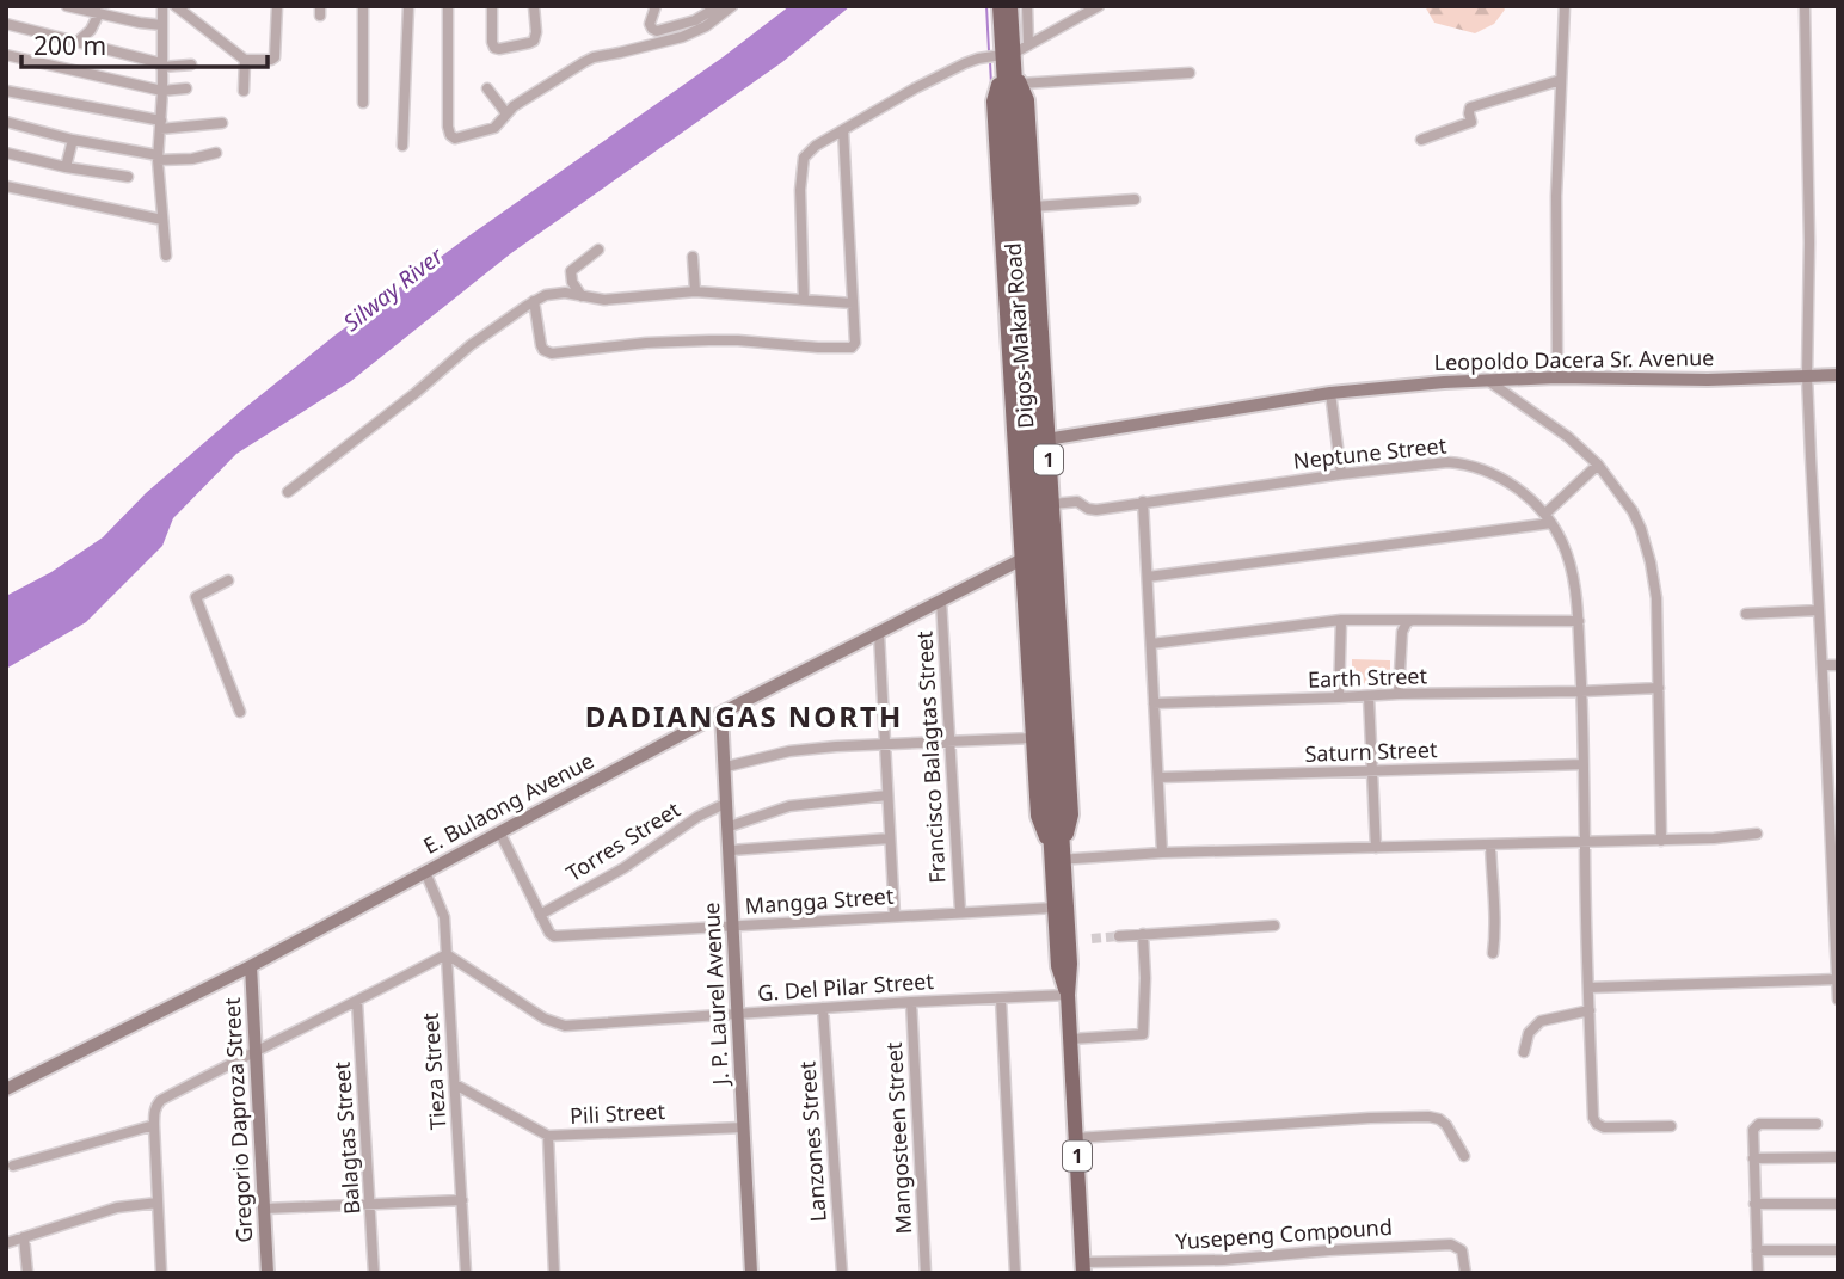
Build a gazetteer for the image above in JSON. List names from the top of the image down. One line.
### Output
{"streets":{"main road":["Digos-Makar Road","Leopoldo Dacera Sr. Avenue","1","E. Bulaong Avenue","J. P. Laurel Avenue","Gregorio Daproza Street"],"street":["Neptune Street","Earth Street","Saturn Street","Francisco Balagtas Street","Torres Street","Mangga Street","G. Del Pilar Street","Tieza Street","Pili Street","Balagtas Street","Mangosteen Street","Lanzones Street","Yusepeng Compound"]},"crossings":[["Digos-Makar Road","Leopoldo Dacera Sr. Avenue"],["Digos-Makar Road","Neptune Street"],["Digos-Makar Road","E. Bulaong Avenue"],["Digos-Makar Road","Mangga Street"],["Digos-Makar Road","G. Del Pilar Street"],["Digos-Makar Road","Yusepeng Compound"],["Neptune Street","Earth Street"],["Neptune Street","Saturn Street"],["Francisco Balagtas Street","E. Bulaong Avenue"],["Francisco Balagtas Street","Mangga Street"],["E. Bulaong Avenue","Mangga Street"],["E. Bulaong Avenue","J. P. Laurel Avenue"],["E. Bulaong Avenue","Tieza Street"],["E. Bulaong Avenue","Gregorio Daproza Street"],["Torres Street","Mangga Street"],["Torres Street","J. P. Laurel Avenue"],["Mangga Street","J. P. Laurel Avenue"],["G. Del Pilar Street","J. P. Laurel Avenue"],["G. Del Pilar Street","Tieza Street"],["G. Del Pilar Street","Mangosteen Street"],["G. Del Pilar Street","Lanzones Street"],["J. P. Laurel Avenue","Pili Street"],["Tieza Street","Pili Street"]],"districts":["DADIANGAS NORTH"],"water":["Silway River"],"scale_bar":"200 m"}
